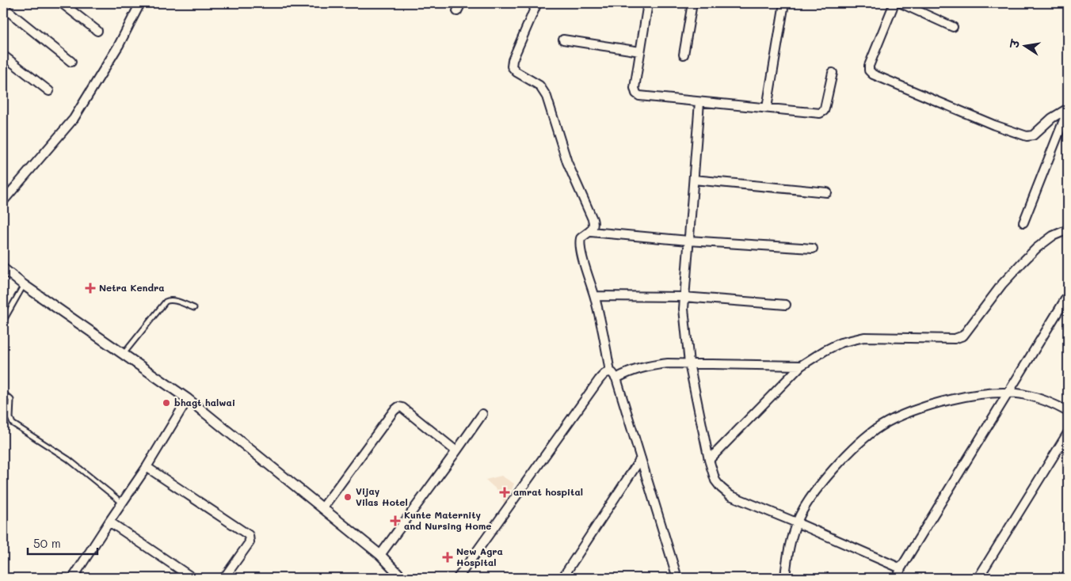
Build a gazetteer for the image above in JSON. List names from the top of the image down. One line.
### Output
{"places":{"health":["Netra Kendra","amrat hospital","Kunte Maternity and Nursing Home","New Agra Hospital"],"other":["bhagt halwai","Vijay Vilas Hotel"]},"scale_bar":"50 m","north":"left"}
